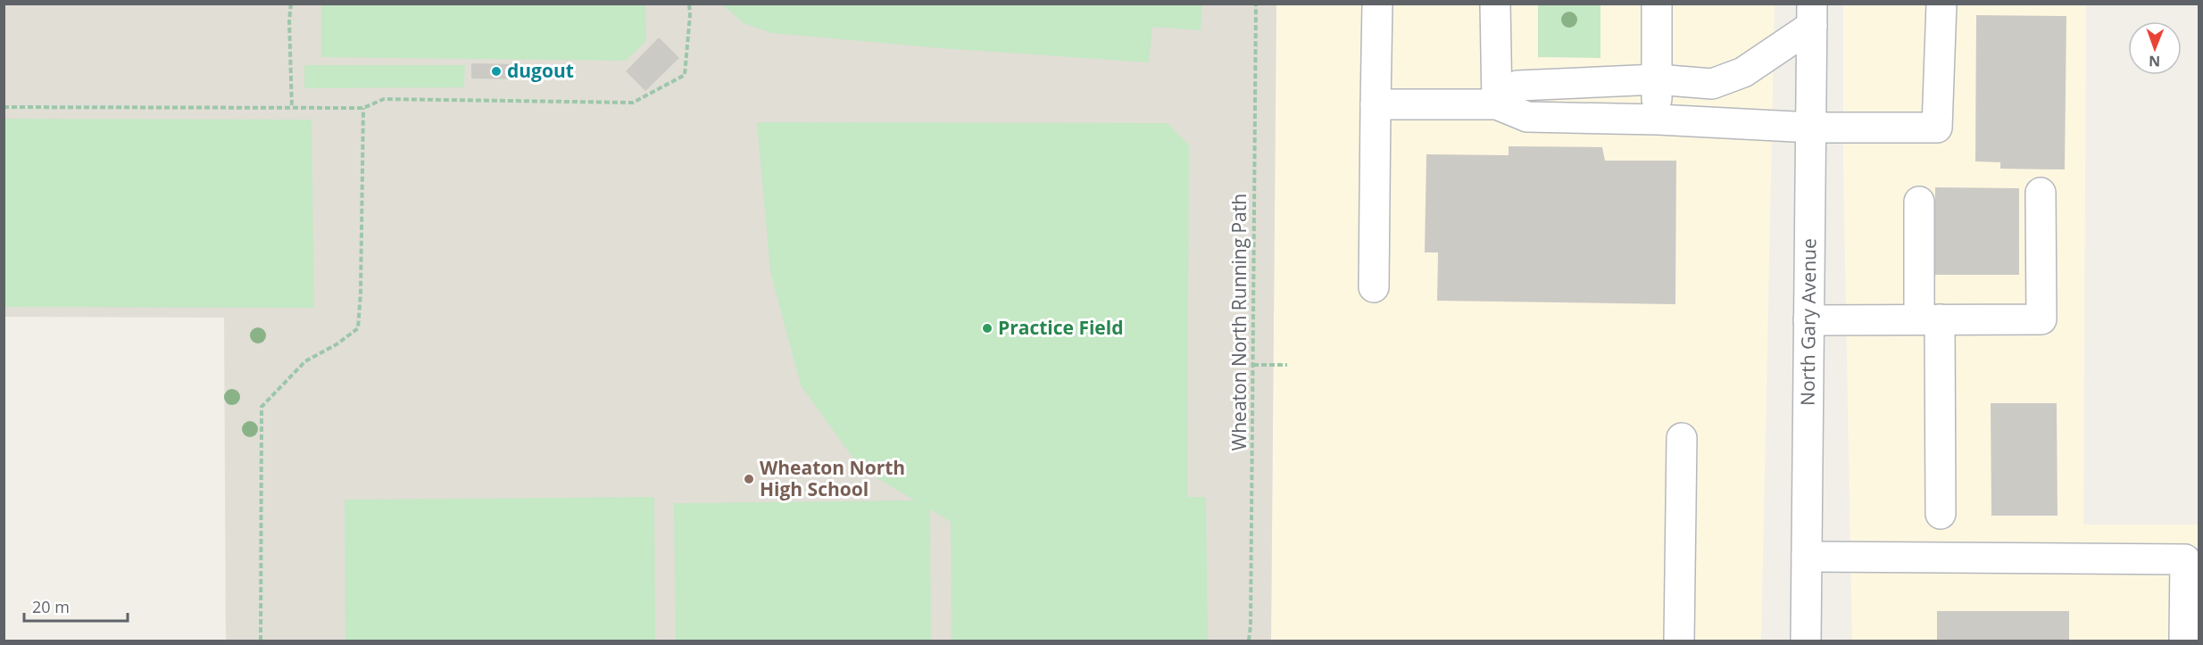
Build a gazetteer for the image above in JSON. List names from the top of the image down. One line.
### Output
{"streets":{"street":["North Gary Avenue"],"path":["Wheaton North Running Path"]},"places":["dugout","Practice Field","Wheaton North High School"],"scale_bar":"20 m","north":"bottom"}
